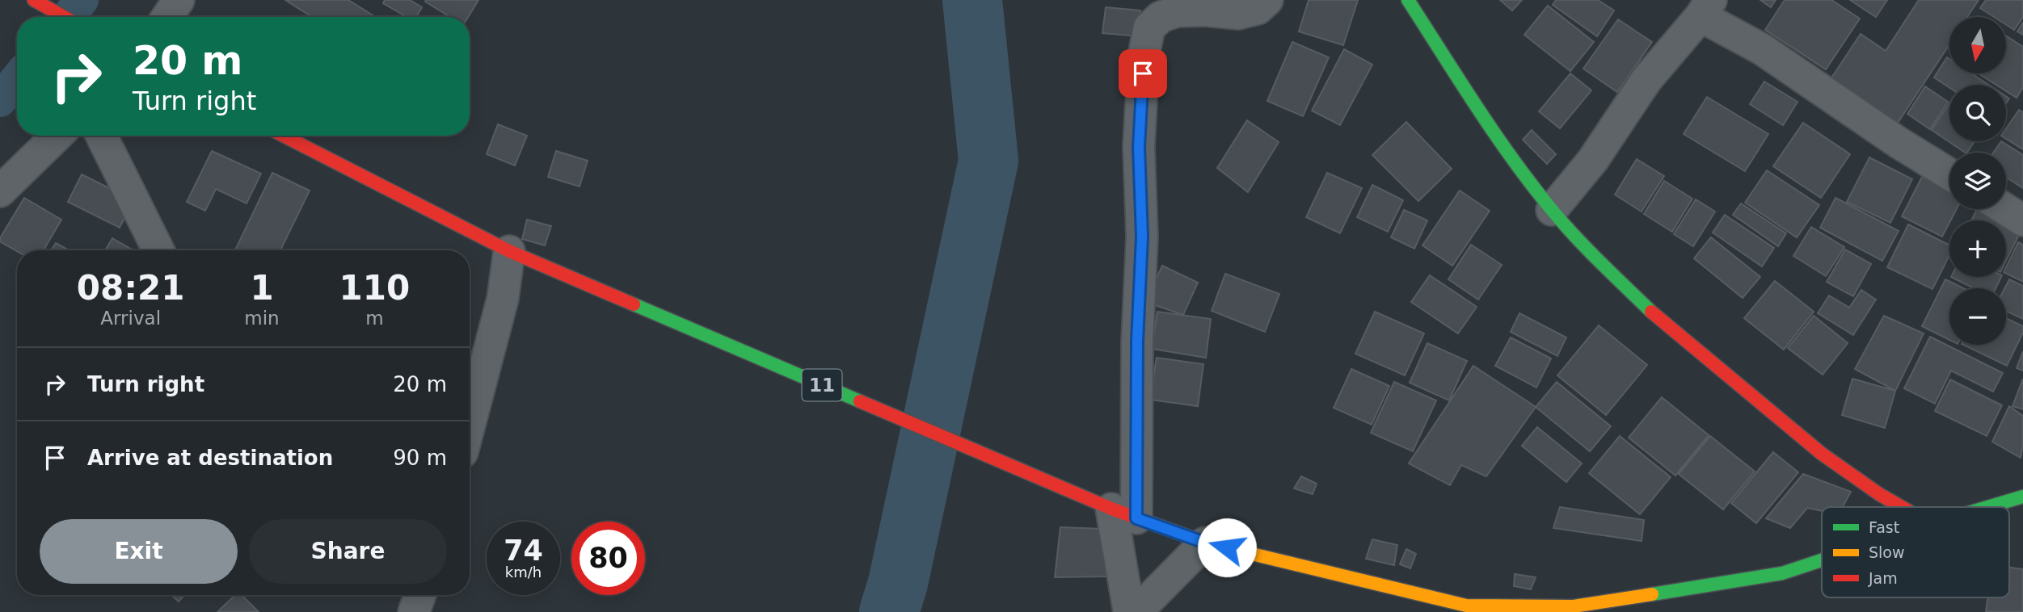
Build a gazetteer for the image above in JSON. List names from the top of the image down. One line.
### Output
{"streets":{"main road":["11"]},"legend":["Fast","Slow","Jam"],"north":"bottom","page":{"map_buttons":["+","−"],"turn":["20 m","Turn right"],"eta":["08:21","Arrival","1","min","110","m"],"list":[{"name":"Turn right","value":"20 m"},{"name":"Arrive at destination","value":"90 m"}],"buttons":["Exit","Share"],"speed":"74 km/h","limit":"80"}}
